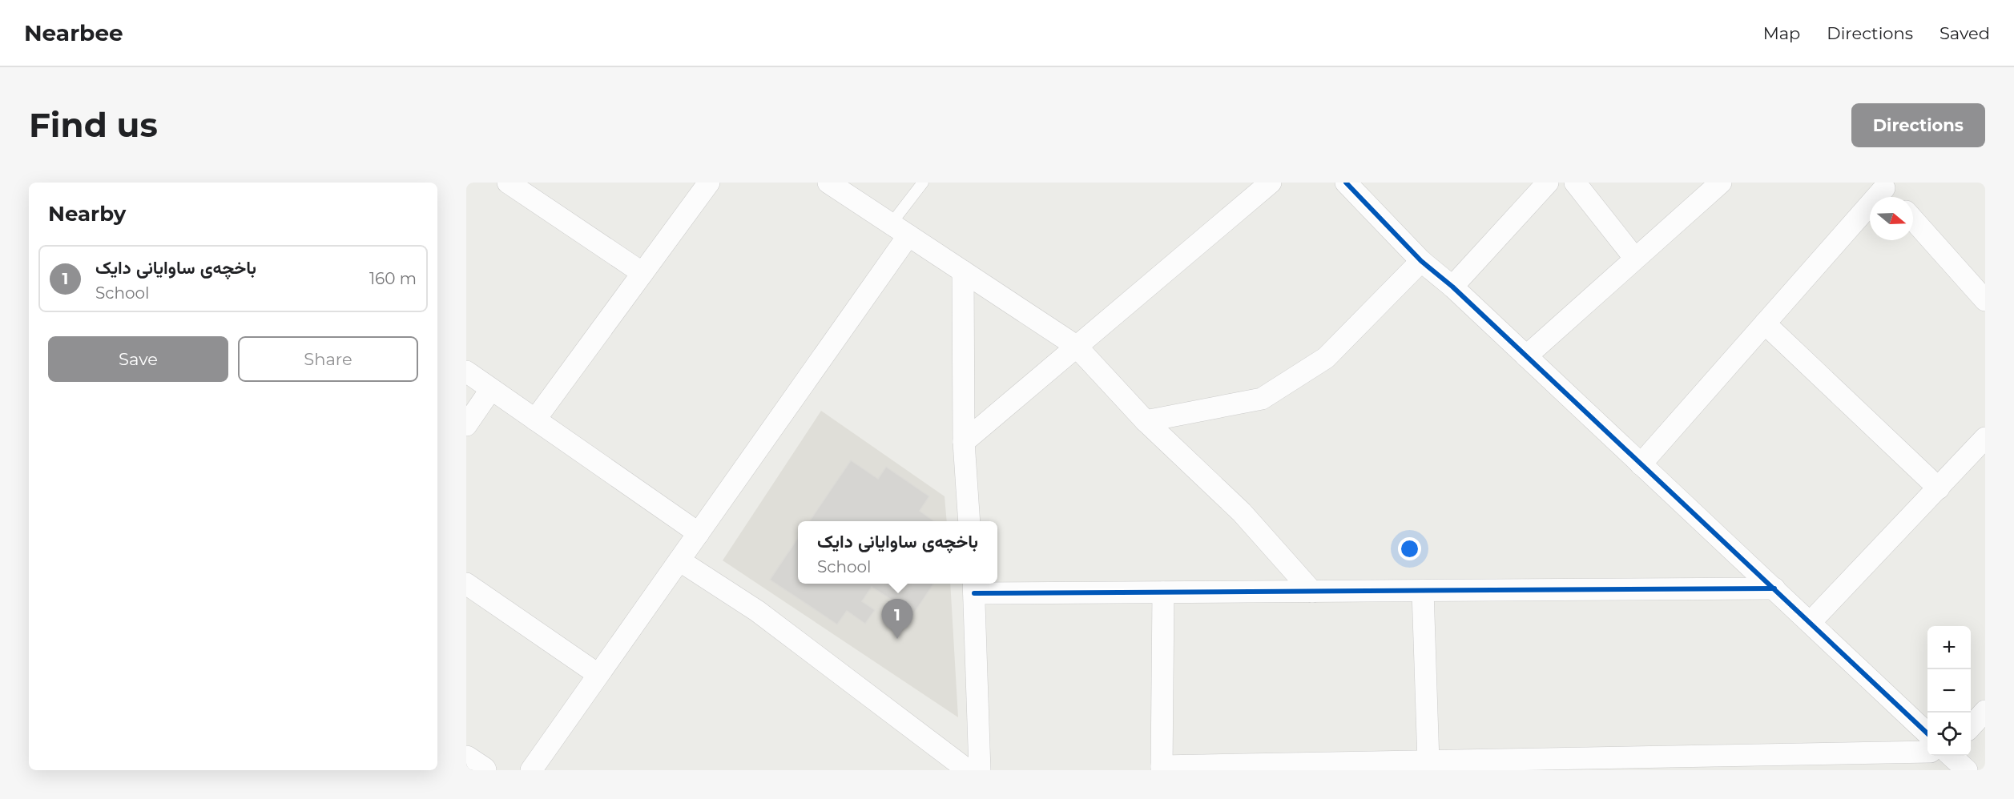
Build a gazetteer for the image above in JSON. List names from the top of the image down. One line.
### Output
{"north":"right","page":{"header":"Nearbee","nav":["Map","Directions","Saved"],"buttons":["Directions",["Save","Share"]],"title":"Find us","heading":"Nearby","list":[{"mark":"1","name":"باخچەی ساوایانی دایک","note":"School","value":"160 m"}],"popup":["باخچەی ساوایانی دایک","School"],"pins":"1","map_buttons":["+","−"]}}
